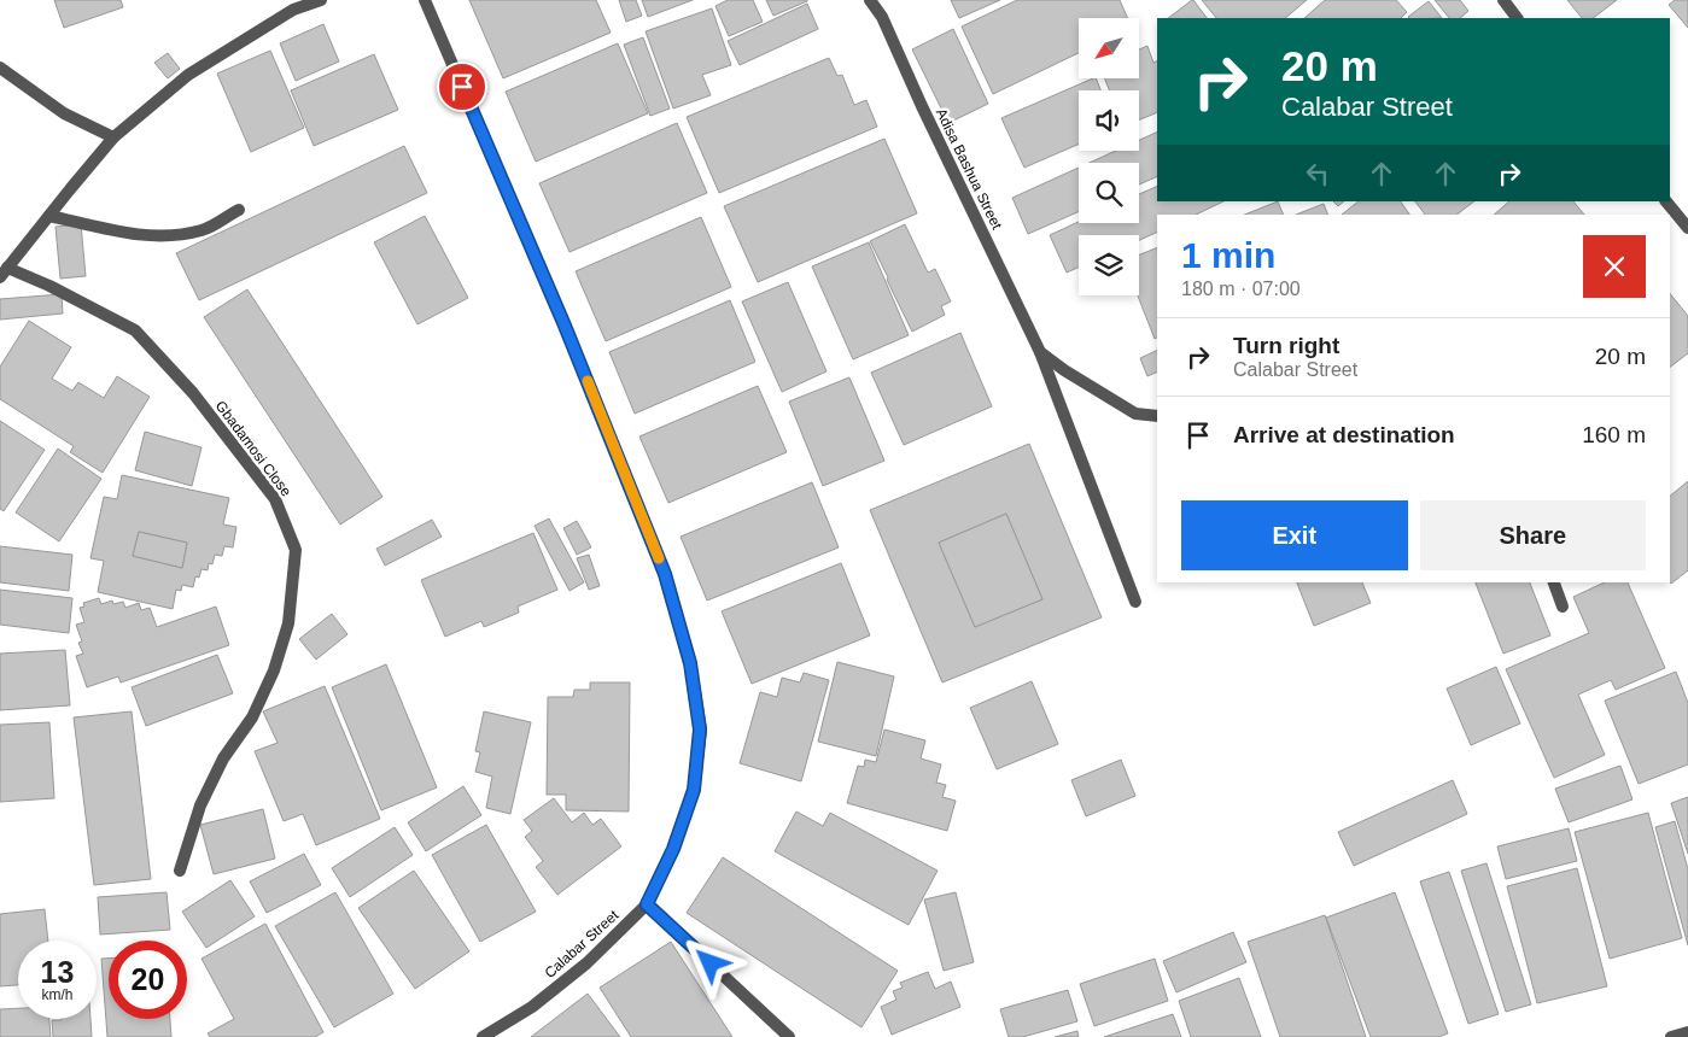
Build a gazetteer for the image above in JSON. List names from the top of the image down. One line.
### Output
{"streets":{"street":["Adisa Bashua Street","Gbadamosi Close","Calabar Street"]},"north":"bottom left","page":{"turn":["20 m","Calabar Street"],"heading":["1 min","180 m · 07:00"],"list":[{"name":"Turn right","note":"Calabar Street","value":"20 m"},{"name":"Arrive at destination","value":"160 m"}],"buttons":["Exit","Share"],"speed":"13 km/h","limit":"20"}}
